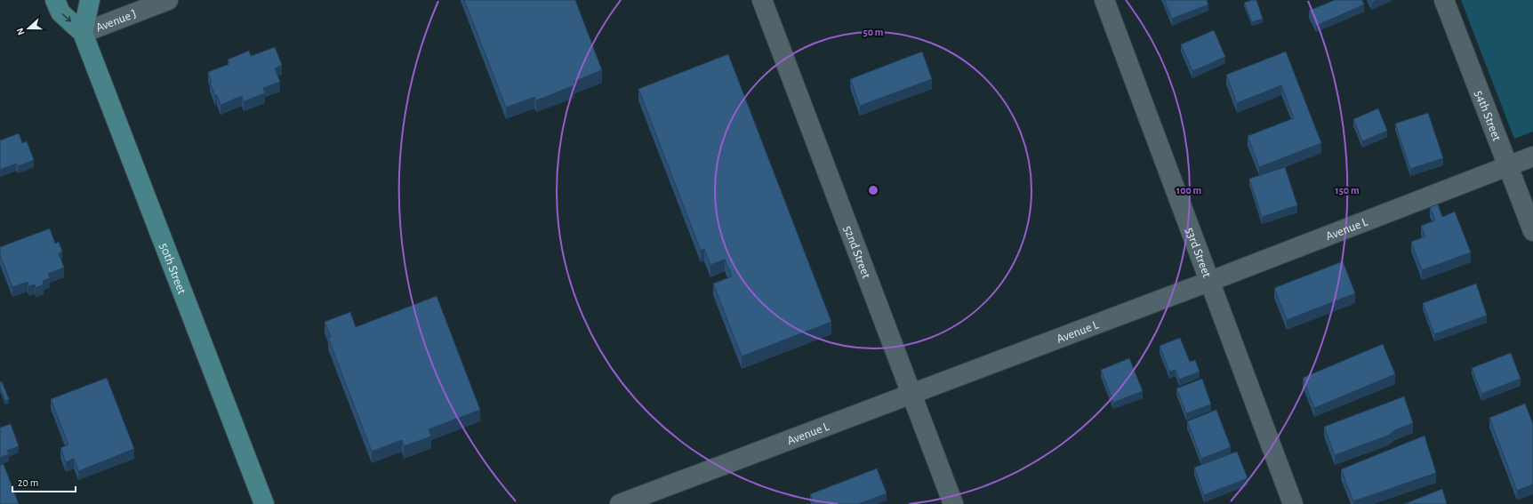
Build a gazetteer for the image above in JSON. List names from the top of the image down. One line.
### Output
{"streets":{"main road":["50th Street"],"street":["Avenue J","54th Street","Avenue L","52nd Street","53rd Street"]},"crossings":[["Avenue J","50th Street"],["54th Street","Avenue L"],["Avenue L","52nd Street"],["Avenue L","53rd Street"]],"scale_bar":"20 m","north":"left","rings":["50 m","100 m","150 m"]}
